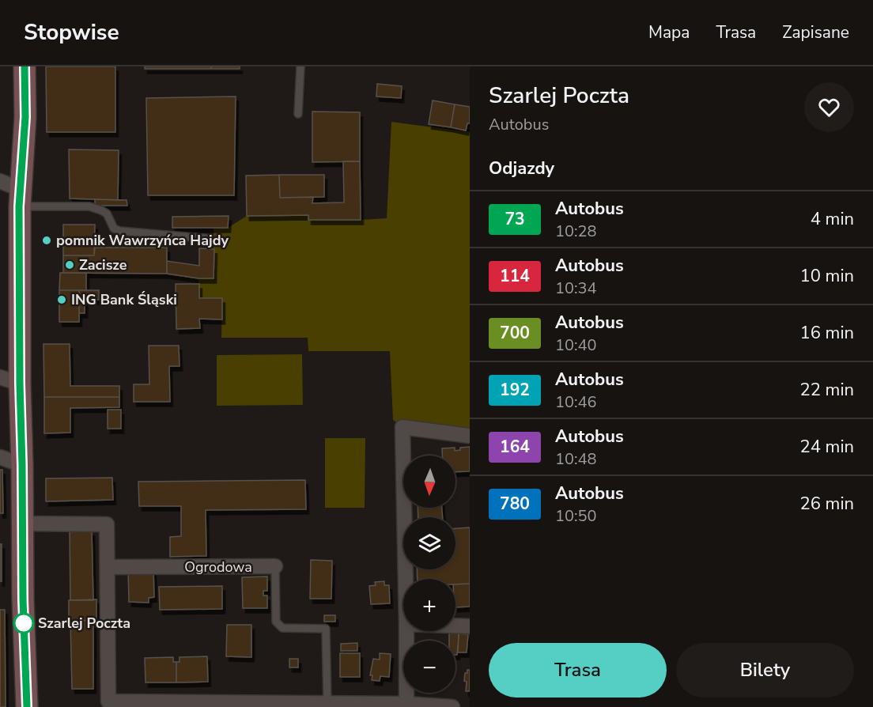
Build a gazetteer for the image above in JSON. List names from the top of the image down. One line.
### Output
{"streets":{"street":["Ogrodowa"]},"places":["pomnik Wawrzyńca Hajdy","Zacisze","ING Bank Śląski","Szarlej Poczta"],"lines":["bus line 73"],"north":"bottom","page":{"header":"Stopwise","nav":["Mapa","Trasa","Zapisane"],"heading":[["Szarlej Poczta","Autobus"],"Odjazdy"],"list":[{"mark":"73","name":"Autobus","note":"10:28","value":"4 min"},{"mark":"114","name":"Autobus","note":"10:34","value":"10 min"},{"mark":"700","name":"Autobus","note":"10:40","value":"16 min"},{"mark":"192","name":"Autobus","note":"10:46","value":"22 min"},{"mark":"164","name":"Autobus","note":"10:48","value":"24 min"},{"mark":"780","name":"Autobus","note":"10:50","value":"26 min"}],"map_buttons":["+","−"],"buttons":["Trasa","Bilety"]}}
